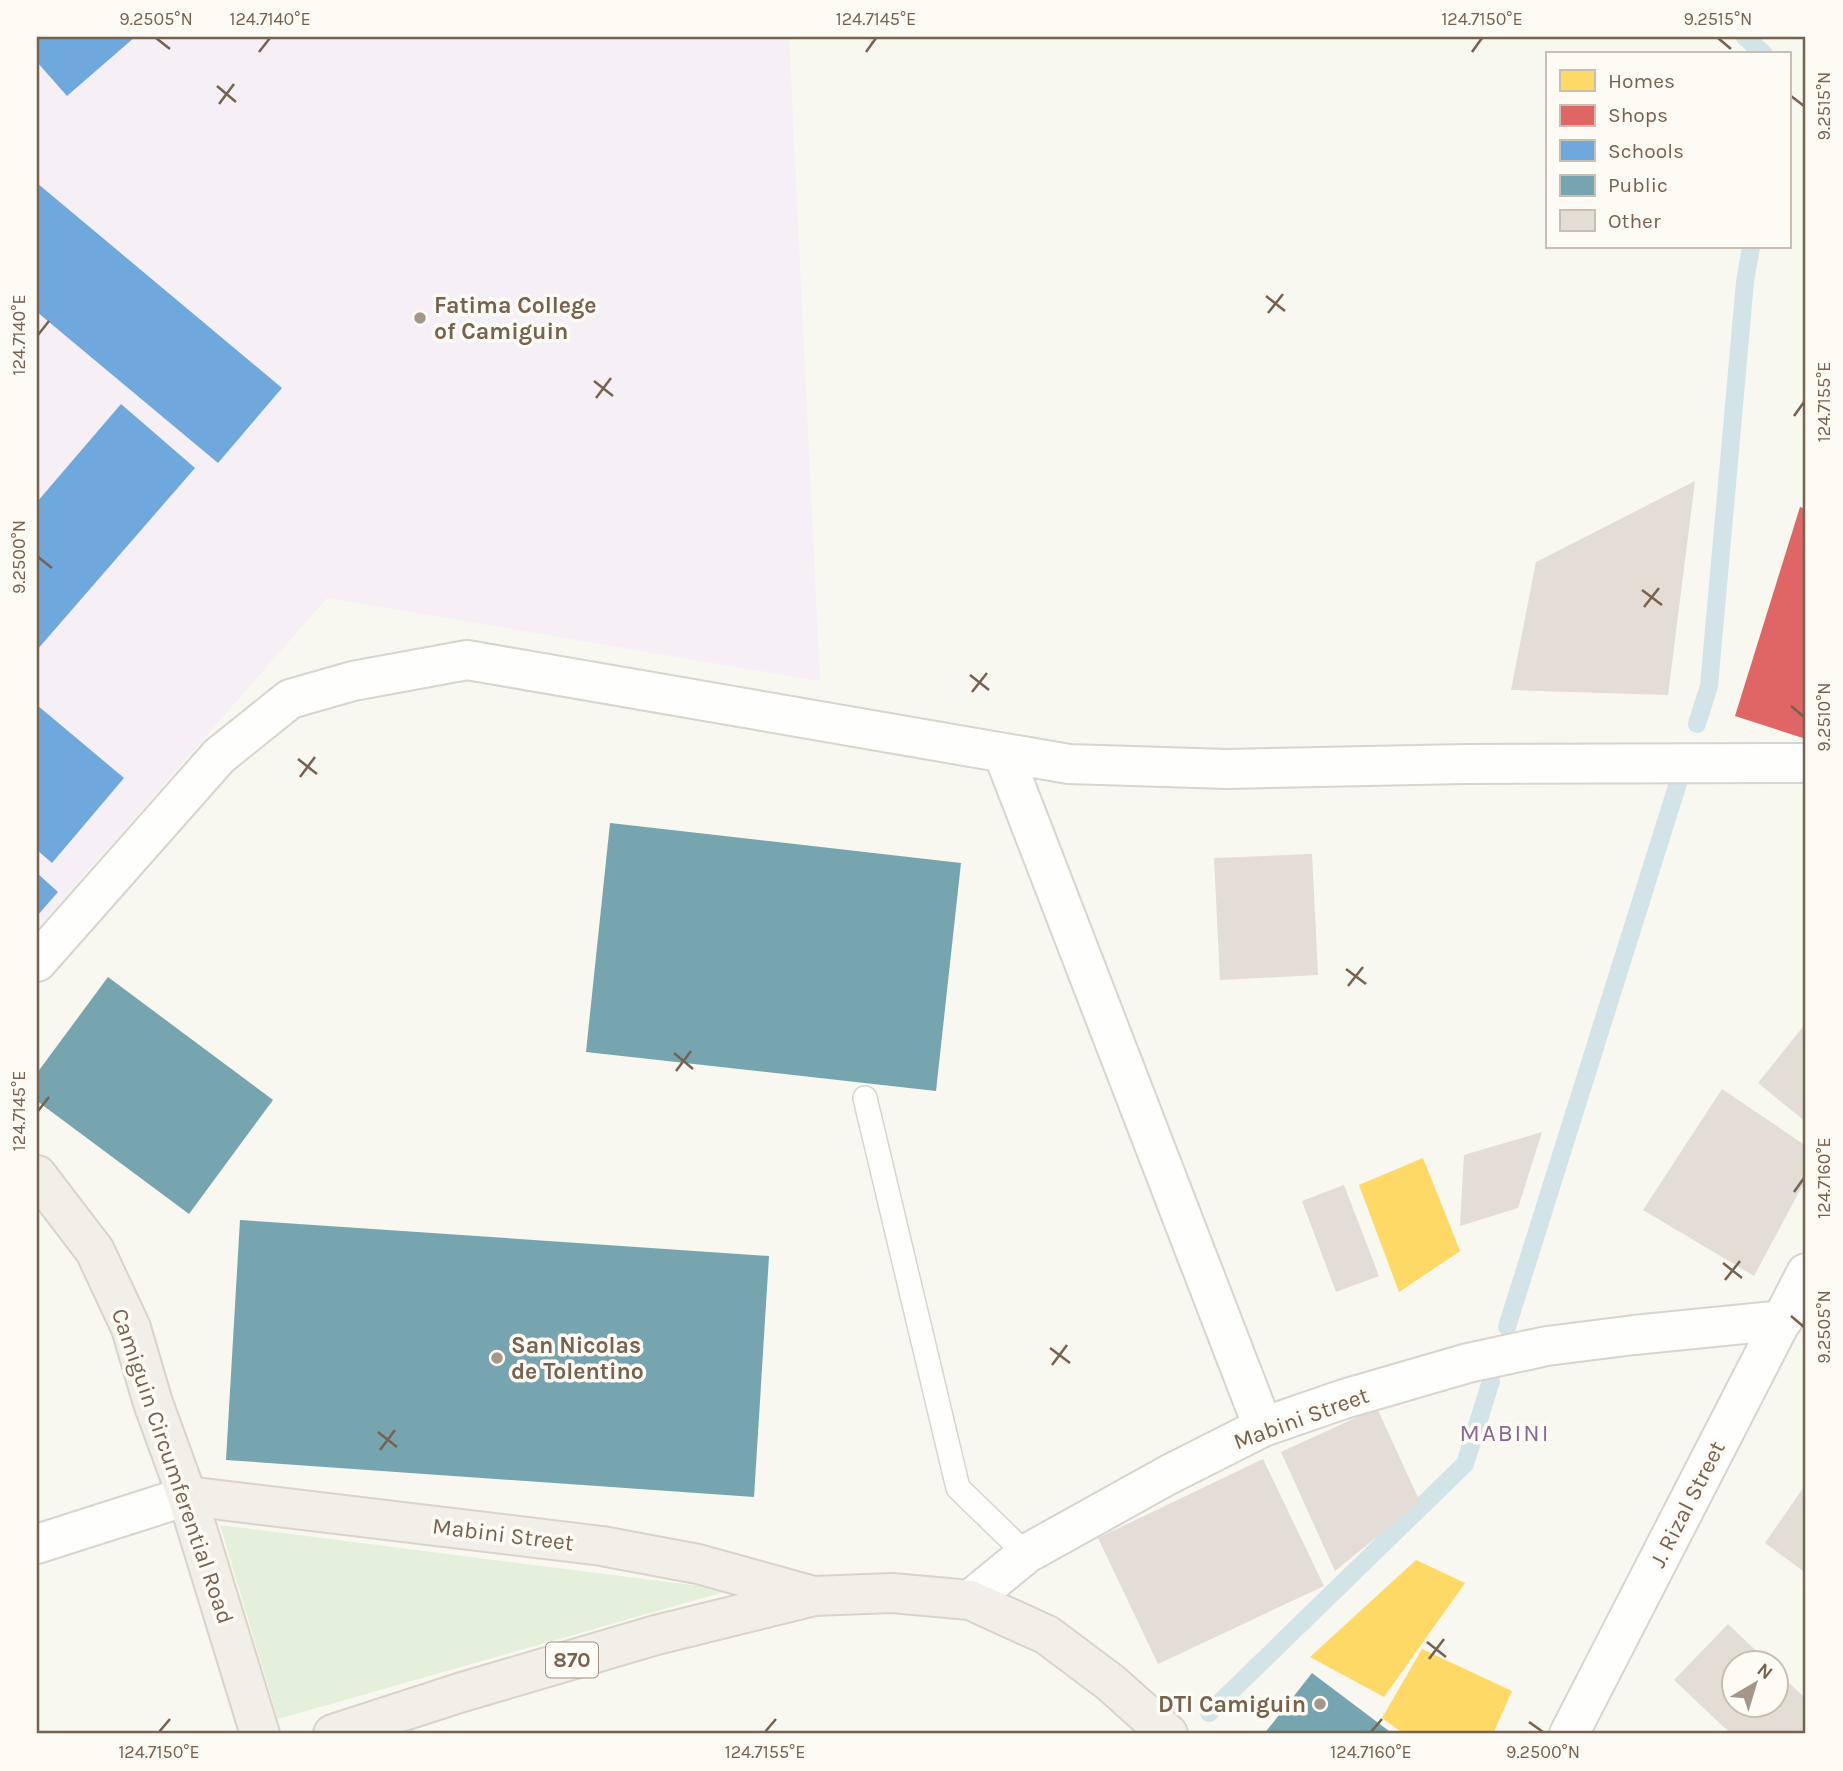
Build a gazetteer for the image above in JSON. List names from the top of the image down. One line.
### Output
{"streets":{"main road":["Mabini Street","Camiguin Circumferential Road","870"],"street":["J. Rizal Street"]},"crossings":[["Mabini Street","Camiguin Circumferential Road"],["Mabini Street","J. Rizal Street"],["Mabini Street","870"]],"districts":["MABINI"],"places":["Fatima College of Camiguin","San Nicolas de Tolentino","DTI Camiguin"],"legend":["Homes","Shops","Schools","Public","Other"],"north":"top right","coordinates":["9.2505°N","124.7140°E","124.7145°E","124.7150°E","9.2515°N","124.7155°E","9.2500°N","9.2510°N","124.7160°E"]}
